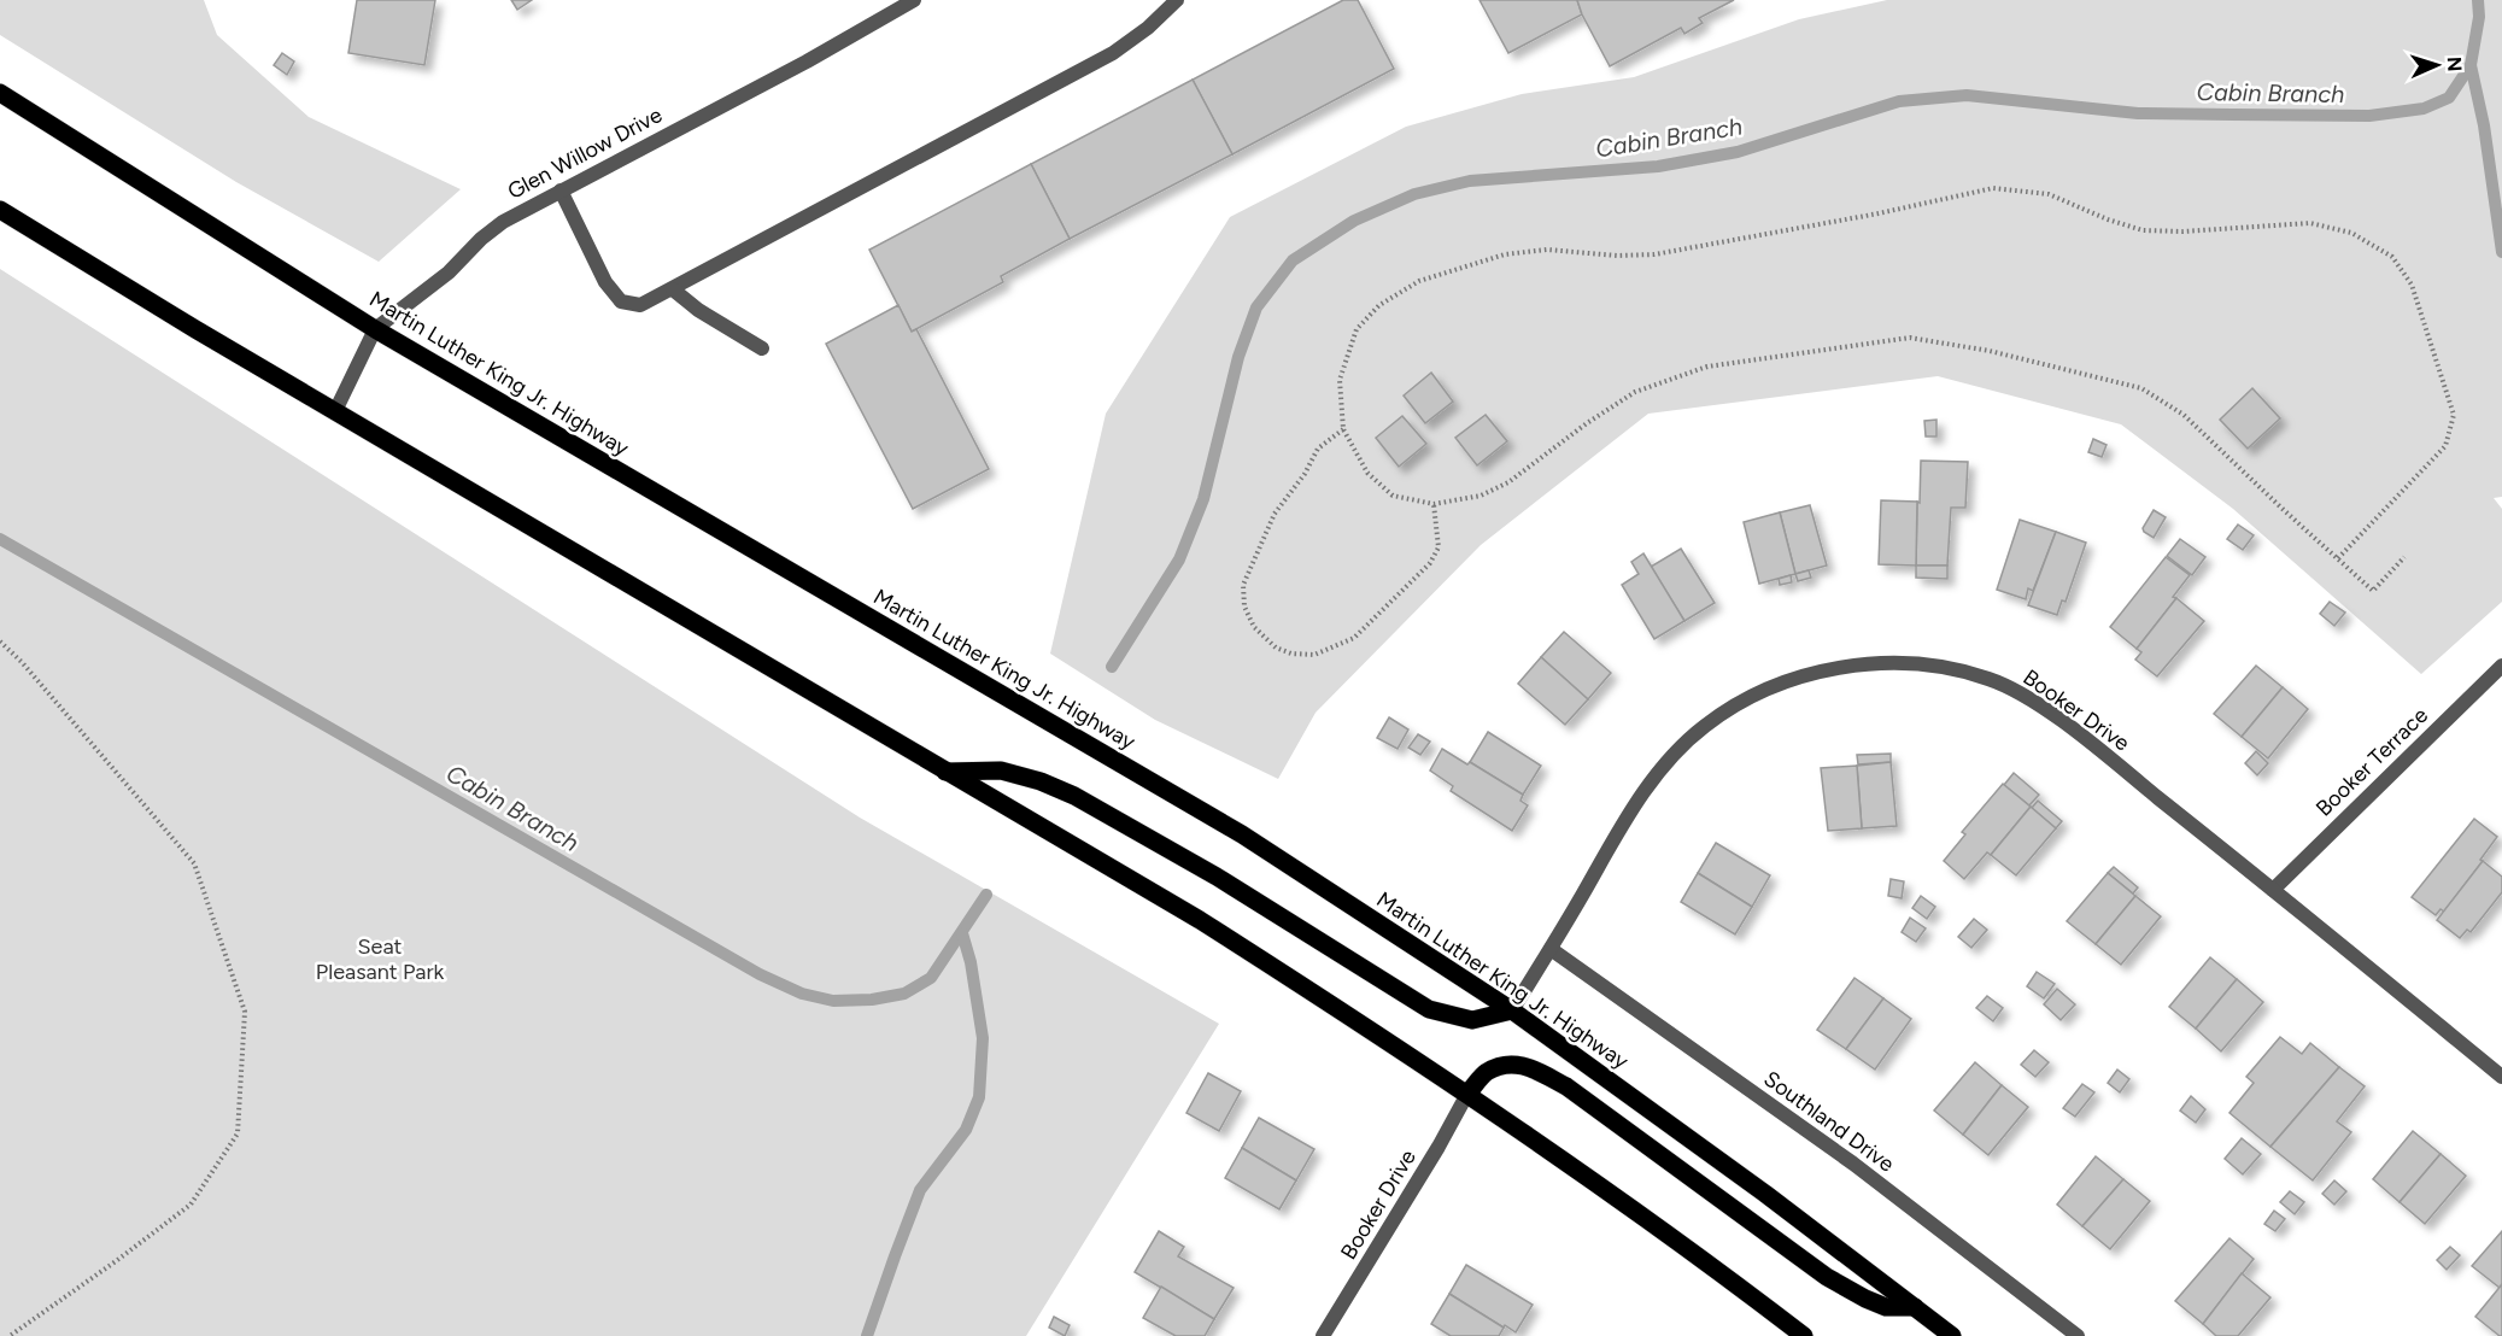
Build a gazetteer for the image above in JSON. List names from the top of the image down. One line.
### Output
{"streets":{"main road":["Martin Luther King Jr. Highway"],"street":["Glen Willow Drive","Booker Drive","Booker Terrace","Southland Drive"]},"crossings":[["Glen Willow Drive","Martin Luther King Jr. Highway"],["Martin Luther King Jr. Highway","Booker Drive"],["Booker Drive","Booker Terrace"],["Booker Drive","Southland Drive"]],"water":["Cabin Branch"],"parks":["Seat Pleasant Park"],"north":"right"}
